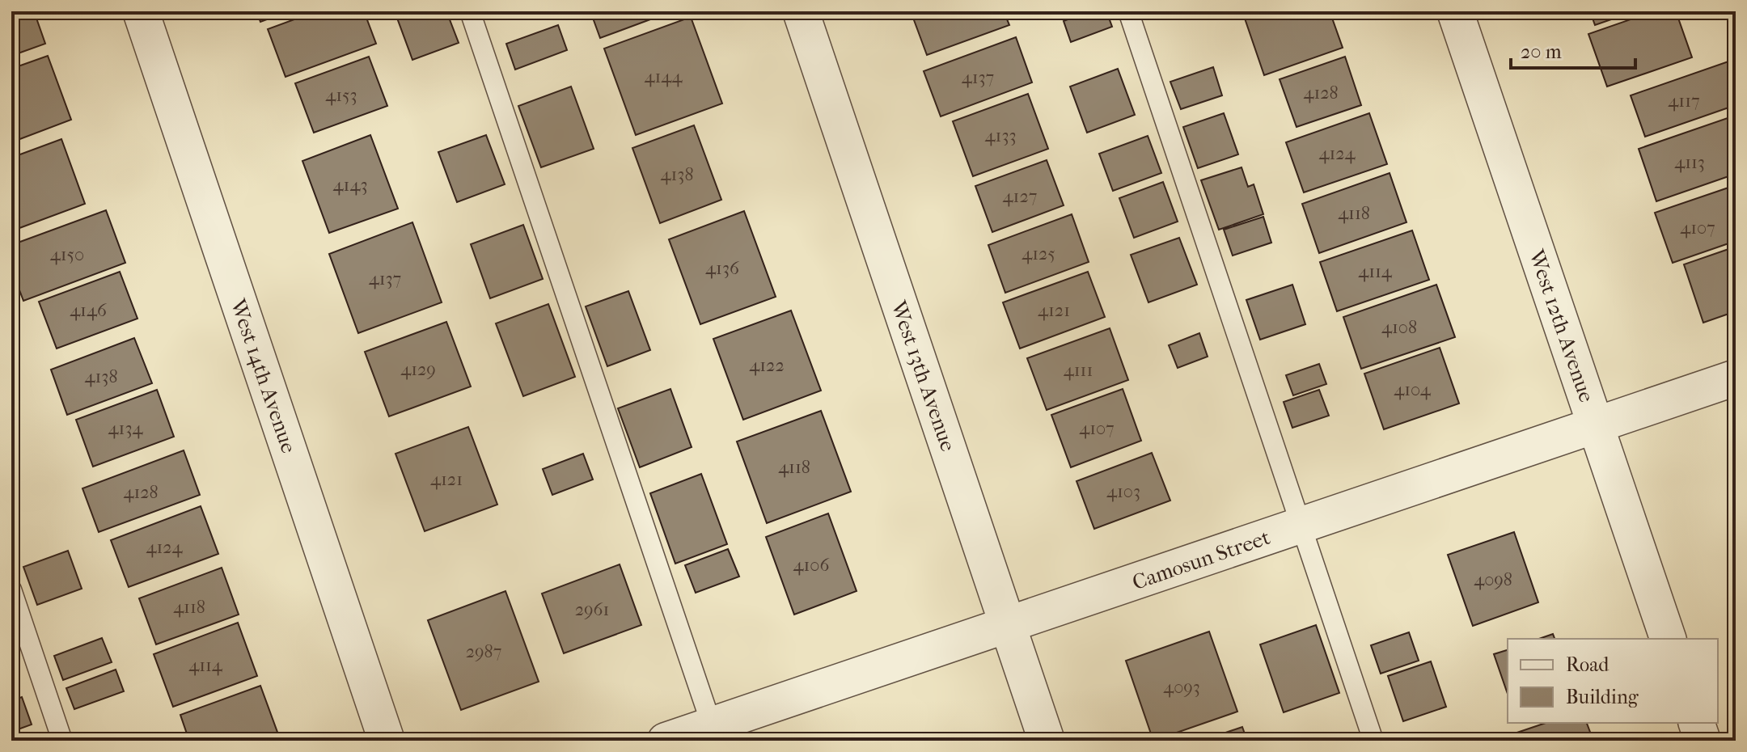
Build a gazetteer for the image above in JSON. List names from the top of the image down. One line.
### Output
{"streets":{"street":["West 12th Avenue","West 14th Avenue","West 13th Avenue","Camosun Street"]},"crossings":[["West 12th Avenue","Camosun Street"],["West 13th Avenue","Camosun Street"]],"house_numbers":["4144","4137","4128","4153","4117","4133","4124","4113","4138","4143","4127","4118","4107","4125","4150","4136","4114","4137","4146","4121","4108","4122","4129","4111","4138","4104","4134","4107","4118","4121","4103","4128","4124","4106","4098","4118","2961","2987","4114","4093"],"legend":["Road","Building"],"scale_bar":"20 m"}
